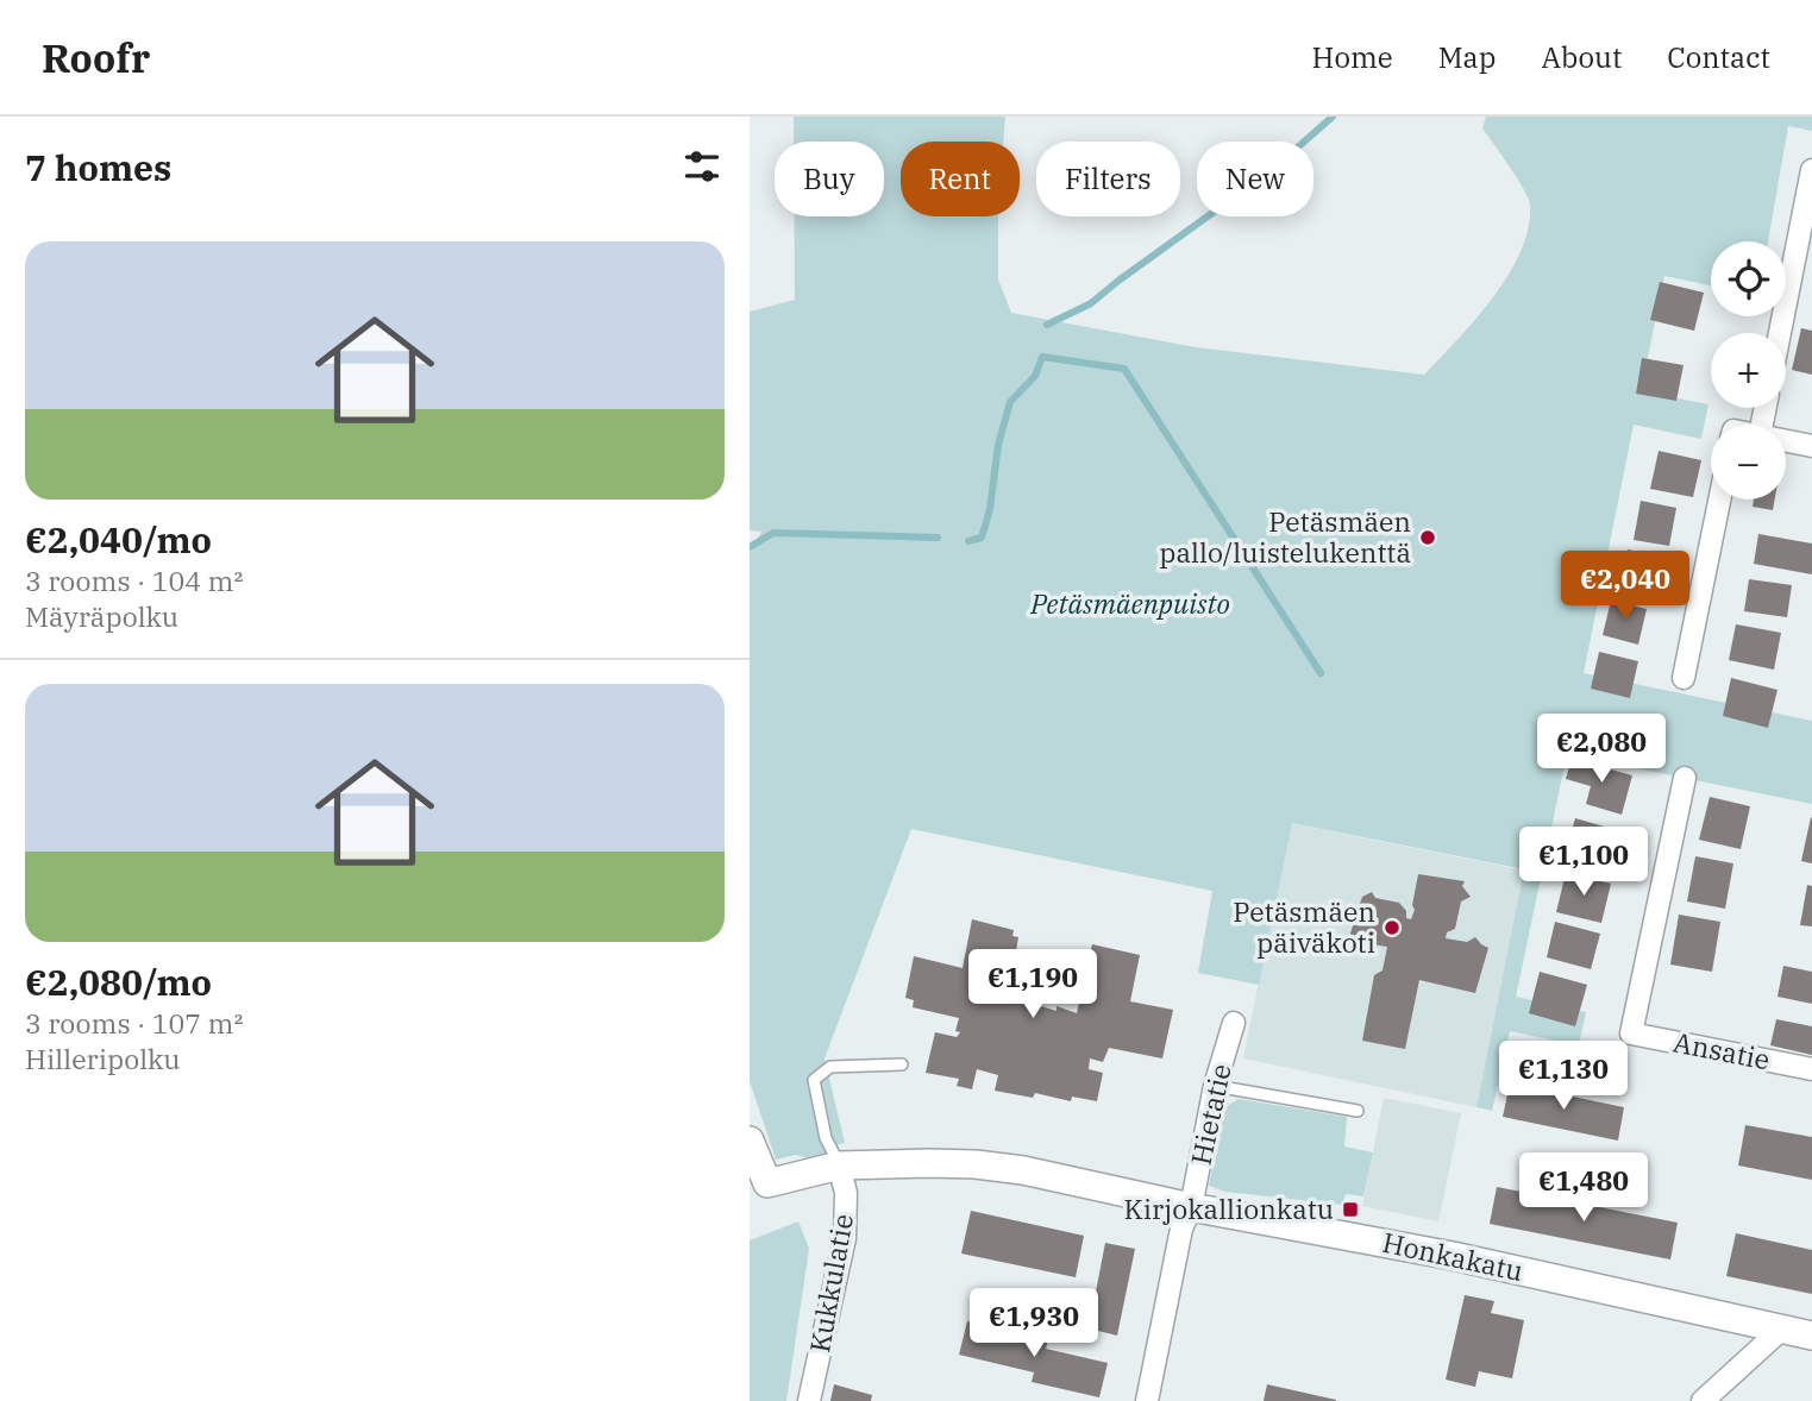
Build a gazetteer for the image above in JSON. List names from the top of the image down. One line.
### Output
{"streets":{"street":["Ansatie","Hietatie","Honkakatu","Kukkulatie"]},"crossings":[["Hietatie","Honkakatu"],["Honkakatu","Kukkulatie"]],"parks":["Petäsmäenpuisto"],"places":{"other":["Petäsmäen pallo/luistelukenttä","Petäsmäen päiväkoti"],"transit":["Kirjokallionkatu"]},"page":{"header":"Roofr","nav":["Home","Map","About","Contact"],"heading":"7 homes","chip":["Buy","Rent","Filters","New"],"list":[{"name":"€2,040/mo","note":"3 rooms · 104 m² · Mäyräpolku"},{"name":"€2,080/mo","note":"3 rooms · 107 m² · Hilleripolku"}],"map_buttons":["+","−"],"price":["€2,040","€2,080","€1,100","€1,190","€1,130","€1,480","€1,930"]}}
